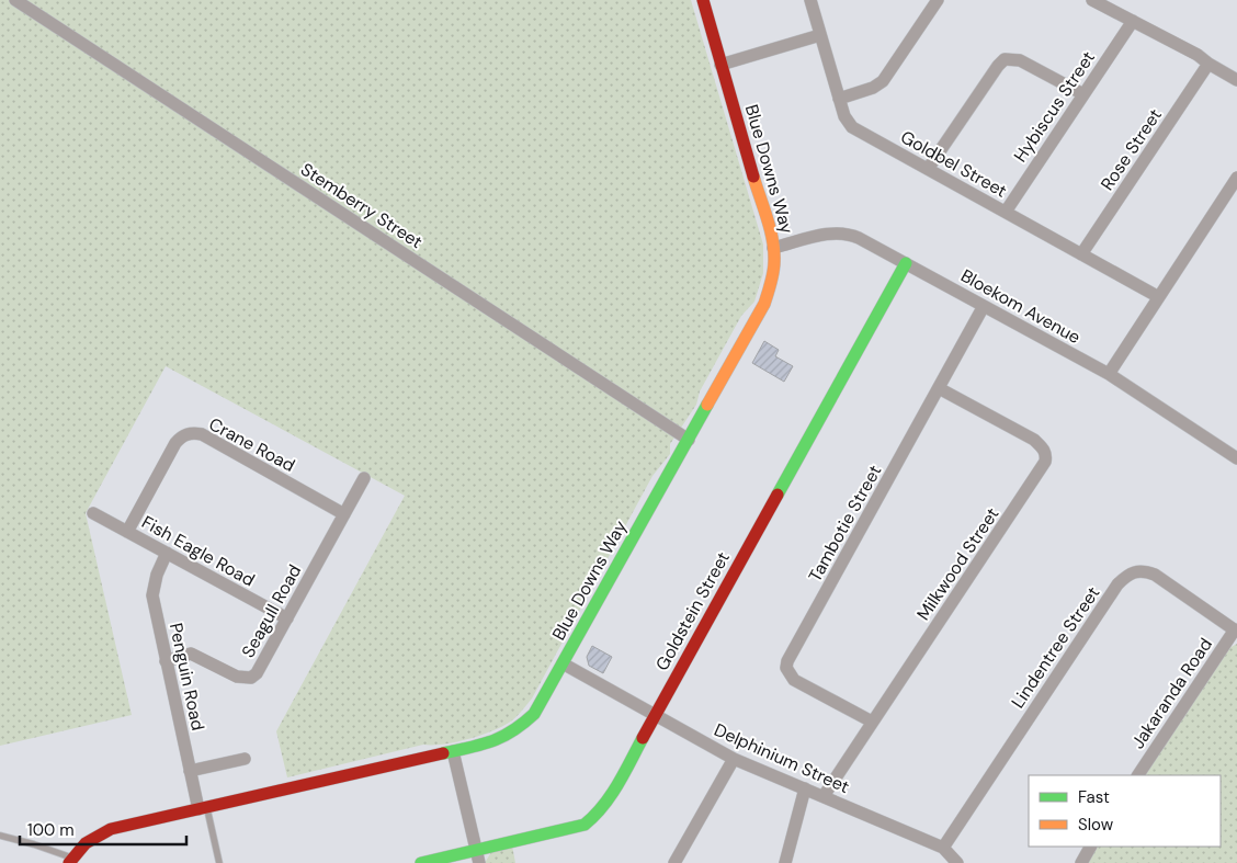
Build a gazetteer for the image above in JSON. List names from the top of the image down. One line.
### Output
{"streets":{"street":["Hybiscus Street","Rose Street","Goldbel Street","Blue Downs Way","Stemberry Street","Bloekom Avenue","Crane Road","Tambotie Street","Fish Eagle Road","Milkwood Street","Seagull Road","Goldstein Street","Lindentree Street","Penguin Road","Jakaranda Road","Delphinium Street"]},"crossings":[["Hybiscus Street","Goldbel Street"],["Rose Street","Goldbel Street"],["Blue Downs Way","Stemberry Street"],["Blue Downs Way","Bloekom Avenue"],["Blue Downs Way","Penguin Road"],["Blue Downs Way","Delphinium Street"],["Bloekom Avenue","Tambotie Street"],["Bloekom Avenue","Goldstein Street"],["Crane Road","Fish Eagle Road"],["Crane Road","Seagull Road"],["Tambotie Street","Milkwood Street"],["Fish Eagle Road","Seagull Road"],["Fish Eagle Road","Penguin Road"],["Milkwood Street","Delphinium Street"],["Seagull Road","Penguin Road"],["Goldstein Street","Delphinium Street"],["Lindentree Street","Jakaranda Road"],["Lindentree Street","Delphinium Street"]],"legend":["Fast","Slow"],"scale_bar":"100 m"}
